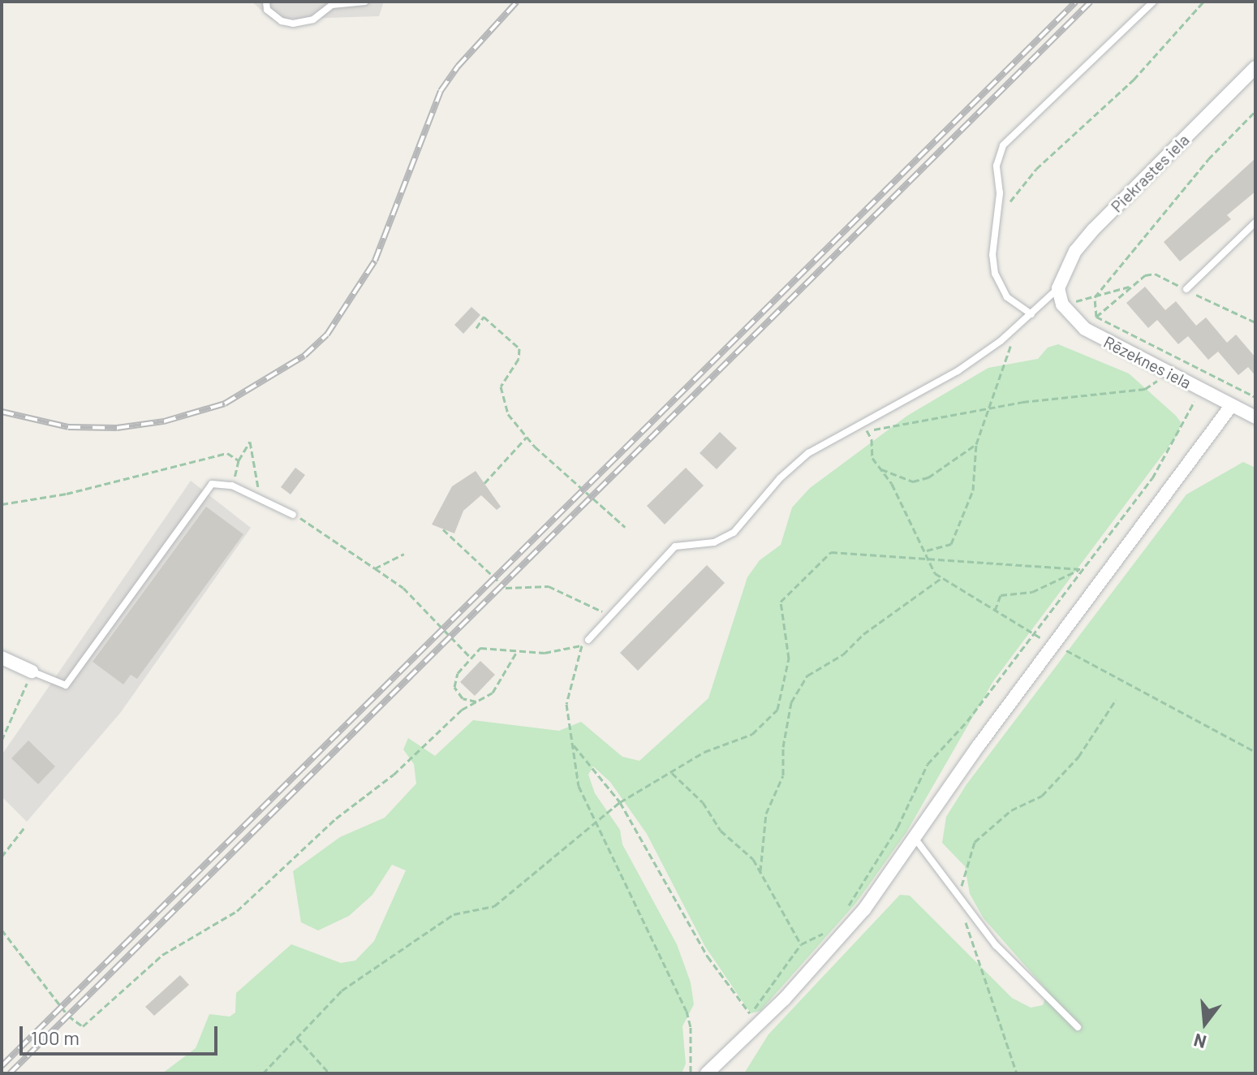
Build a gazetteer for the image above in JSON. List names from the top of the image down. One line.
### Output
{"streets":{"street":["Piekrastes iela","Rēzeknes iela"]},"crossings":[["Piekrastes iela","Rēzeknes iela"]],"scale_bar":"100 m","north":"bottom"}
